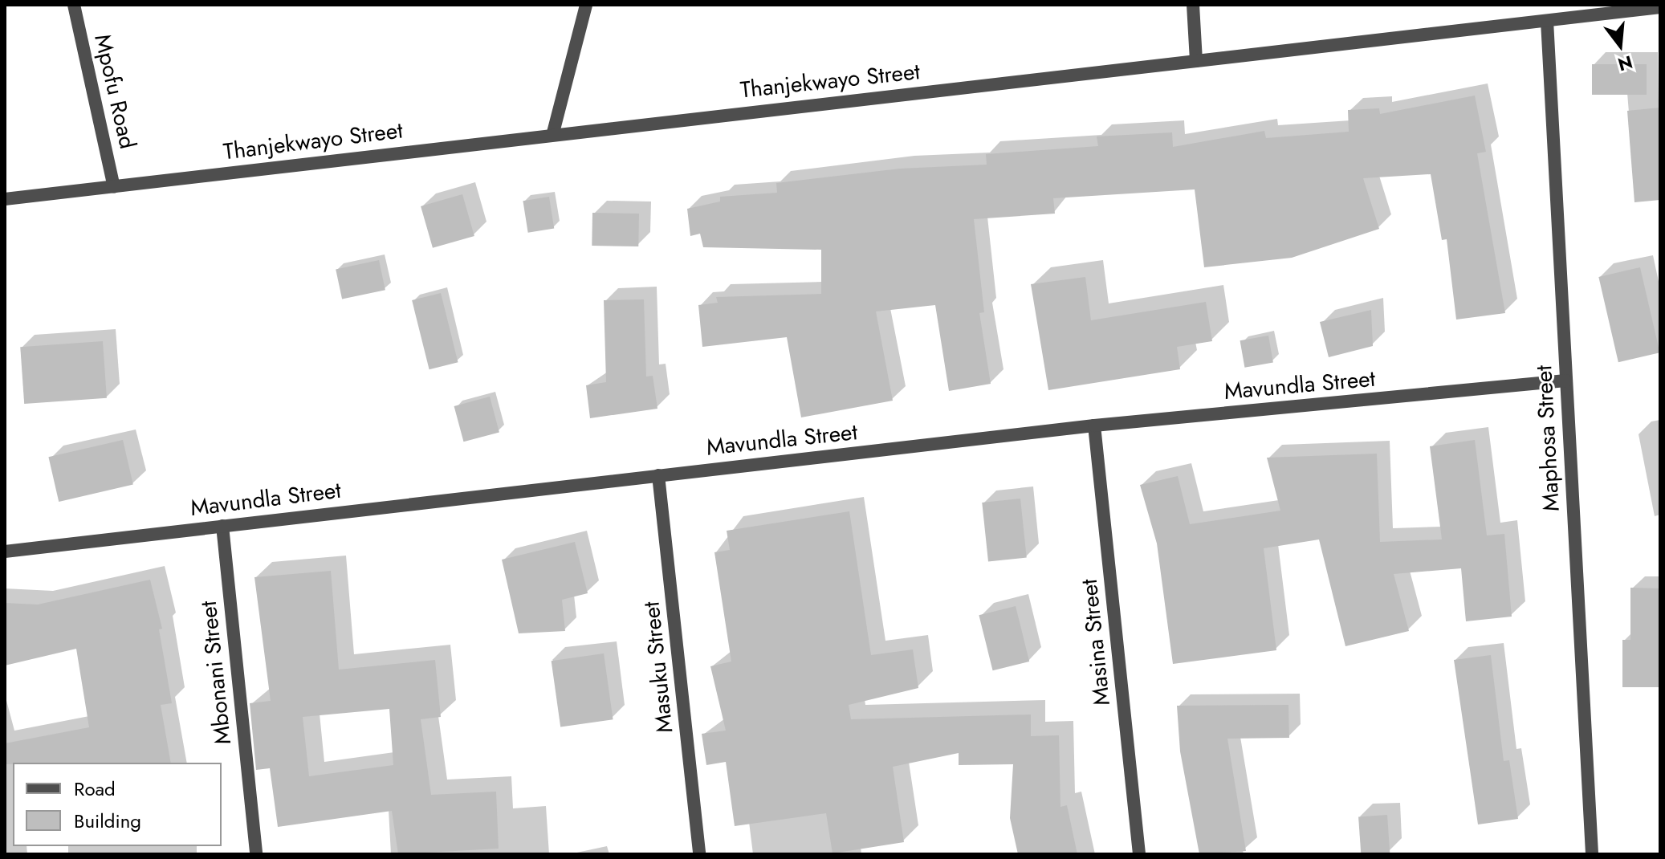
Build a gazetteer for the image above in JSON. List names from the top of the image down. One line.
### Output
{"streets":{"street":["Thanjekwayo Street","Mpofu Road","Mavundla Street","Maphosa Street","Masina Street","Masuku Street","Mbonani Street"]},"crossings":[["Thanjekwayo Street","Mpofu Road"],["Thanjekwayo Street","Maphosa Street"],["Mavundla Street","Maphosa Street"],["Mavundla Street","Masina Street"],["Mavundla Street","Masuku Street"],["Mavundla Street","Mbonani Street"]],"legend":["Road","Building"],"north":"bottom"}
